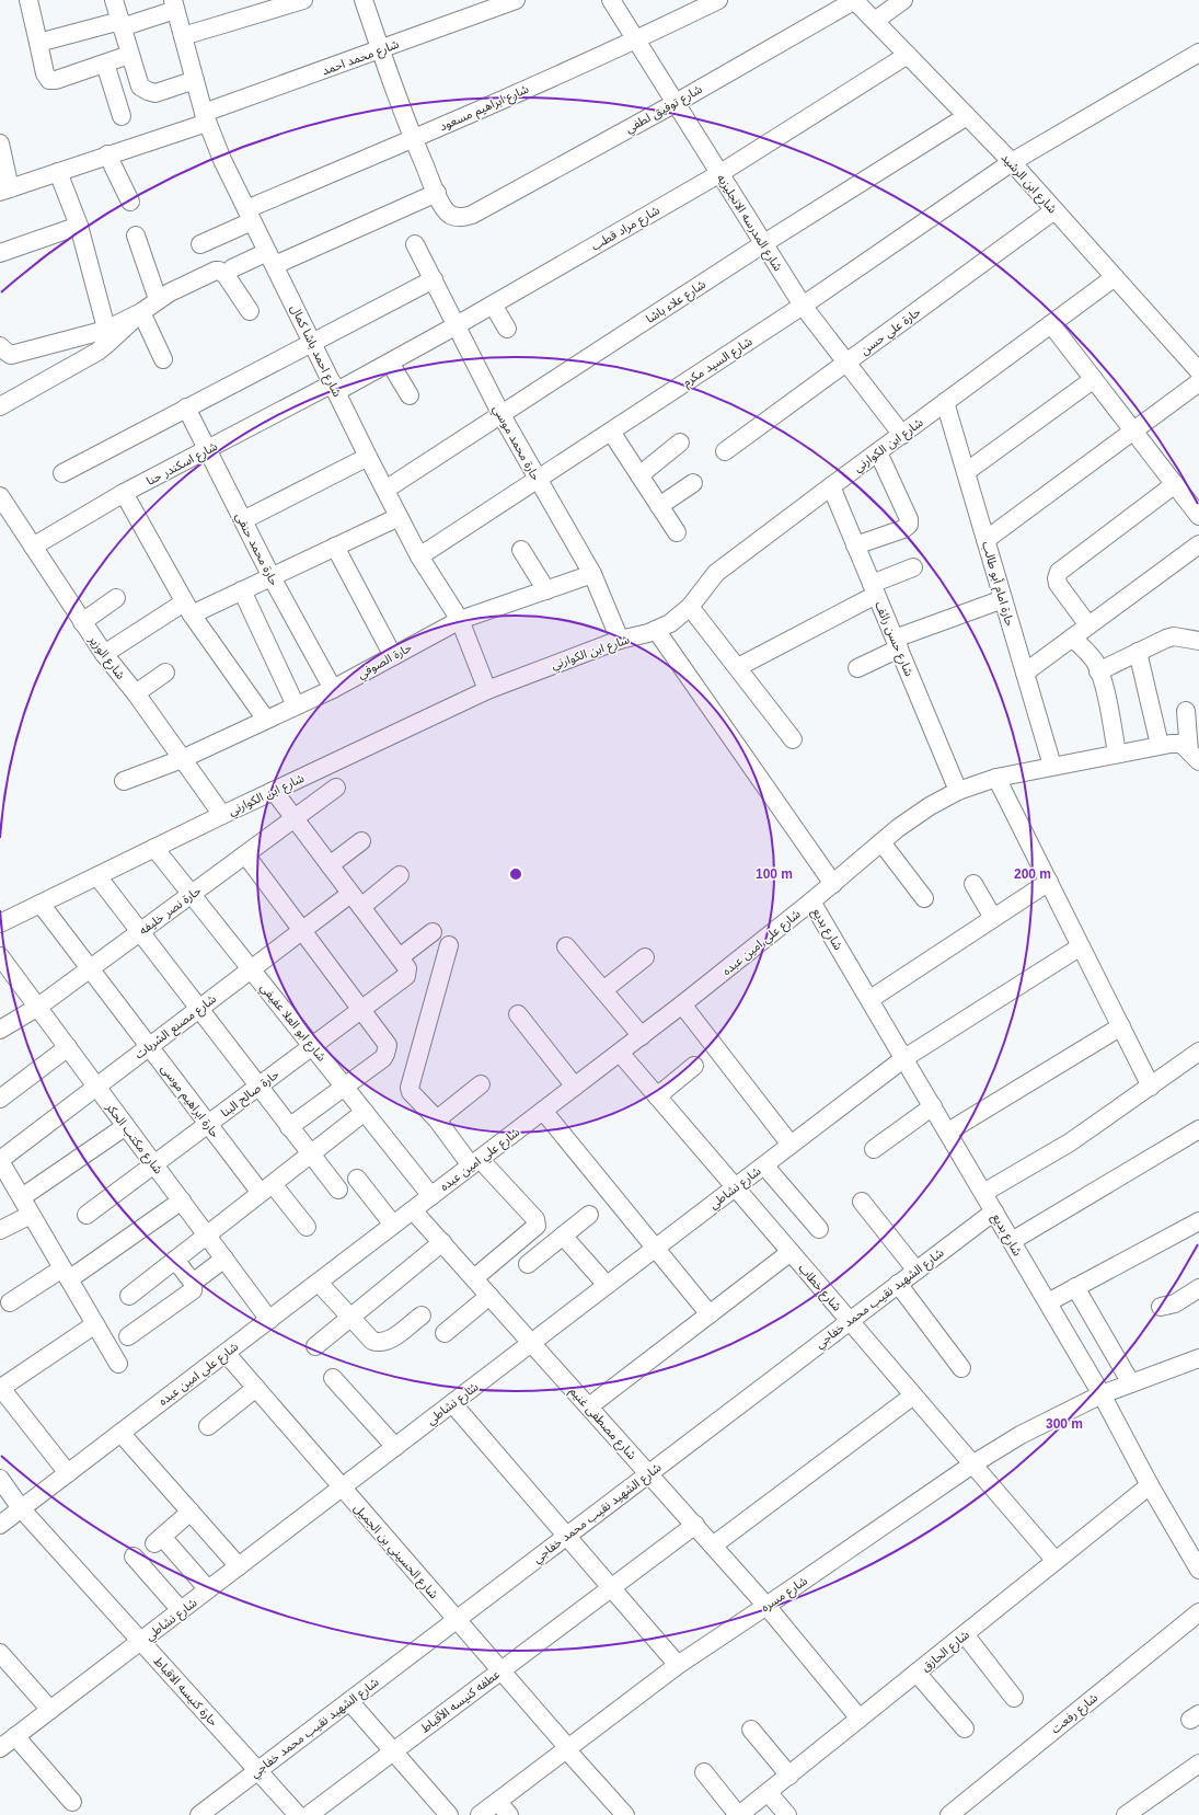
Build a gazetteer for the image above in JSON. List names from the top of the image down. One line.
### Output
{"streets":{"street":["شارع محمد احمد","شارع ابراهيم مسعود","شارع توفيق لطفي","شارع ابن الرشيد","شارع المدرسه الانجليزيه","شارع مراد قطب","شارع علاء باشا","حارة علي حسن","شارع احمد باشا كمال","شارع السيد مكرم","حارة محمد موسي","شارع ابن الكوارني","شارع اسكندر حنا","حارة محمد حنفي","حارة امام أبو طالب","شارع حسن رائف","شارع الوزير","حارة الصوفي","حارة نصر خليفه","شارع بديع","شارع علي امين عبده","شارع ابو العلا عفيفي","شارع مصنع الشربات","حارة صالح البنا","حارة ابراهيم موسى","شارع مكتب الحكر","شارع نشاطي","شارع خطاب","شارع الشهيد نقيب محمد خفاجي","شارع مصطفى غنيم","شارع الحسيني بن الجميل","شارع مسره","شارع الحازق","حارة كنيسه الاقباط","عطفه كنيسه الأقباط","شارع رفعت"]},"crossings":[["شارع محمد احمد","شارع احمد باشا كمال"],["شارع ابراهيم مسعود","شارع المدرسه الانجليزيه"],["شارع ابراهيم مسعود","شارع احمد باشا كمال"],["شارع توفيق لطفي","شارع ابن الرشيد"],["شارع توفيق لطفي","شارع المدرسه الانجليزيه"],["شارع ابن الرشيد","شارع مراد قطب"],["شارع ابن الرشيد","شارع علاء باشا"],["شارع ابن الرشيد","حارة علي حسن"],["شارع ابن الرشيد","شارع السيد مكرم"],["شارع ابن الرشيد","شارع ابن الكوارني"],["شارع المدرسه الانجليزيه","شارع مراد قطب"],["شارع المدرسه الانجليزيه","شارع علاء باشا"],["شارع المدرسه الانجليزيه","حارة علي حسن"],["شارع المدرسه الانجليزيه","شارع السيد مكرم"],["شارع المدرسه الانجليزيه","شارع ابن الكوارني"],["شارع مراد قطب","شارع احمد باشا كمال"],["شارع مراد قطب","حارة محمد موسي"],["شارع مراد قطب","شارع اسكندر حنا"],["شارع علاء باشا","شارع احمد باشا كمال"],["شارع علاء باشا","حارة محمد موسي"],["شارع احمد باشا كمال","شارع السيد مكرم"],["شارع احمد باشا كمال","شارع ابن الكوارني"],["شارع احمد باشا كمال","شارع اسكندر حنا"],["شارع احمد باشا كمال","حارة الصوفي"],["شارع السيد مكرم","حارة محمد موسي"],["حارة محمد موسي","شارع ابن الكوارني"],["حارة محمد موسي","حارة الصوفي"],["شارع ابن الكوارني","حارة امام أبو طالب"],["شارع ابن الكوارني","شارع حسن رائف"],["شارع ابن الكوارني","شارع الوزير"],["شارع ابن الكوارني","شارع ابو العلا عفيفي"],["شارع ابن الكوارني","حارة ابراهيم موسى"],["شارع اسكندر حنا","حارة محمد حنفي"],["شارع اسكندر حنا","شارع الوزير"],["حارة محمد حنفي","حارة الصوفي"],["حارة امام أبو طالب","شارع علي امين عبده"],["شارع حسن رائف","شارع علي امين عبده"],["شارع الوزير","حارة الصوفي"],["حارة نصر خليفه","شارع ابو العلا عفيفي"],["حارة نصر خليفه","حارة ابراهيم موسى"],["حارة نصر خليفه","شارع مكتب الحكر"],["شارع بديع","شارع علي امين عبده"],["شارع بديع","شارع نشاطي"],["شارع بديع","شارع الشهيد نقيب محمد خفاجي"],["شارع بديع","شارع مسره"],["شارع بديع","شارع الحازق"],["شارع علي امين عبده","شارع ابو العلا عفيفي"],["شارع علي امين عبده","شارع مكتب الحكر"],["شارع علي امين عبده","شارع خطاب"],["شارع علي امين عبده","شارع مصطفى غنيم"],["شارع علي امين عبده","شارع الحسيني بن الجميل"],["شارع علي امين عبده","حارة كنيسه الاقباط"],["شارع ابو العلا عفيفي","شارع مصنع الشربات"],["شارع ابو العلا عفيفي","حارة صالح البنا"],["شارع مصنع الشربات","حارة ابراهيم موسى"],["شارع مصنع الشربات","شارع مكتب الحكر"],["حارة صالح البنا","حارة ابراهيم موسى"],["حارة صالح البنا","شارع مكتب الحكر"],["شارع نشاطي","شارع خطاب"],["شارع نشاطي","شارع مصطفى غنيم"],["شارع نشاطي","شارع الحسيني بن الجميل"],["شارع نشاطي","حارة كنيسه الاقباط"],["شارع خطاب","شارع الشهيد نقيب محمد خفاجي"],["شارع خطاب","شارع مسره"],["شارع خطاب","شارع الحازق"],["شارع الشهيد نقيب محمد خفاجي","شارع مصطفى غنيم"],["شارع الشهيد نقيب محمد خفاجي","شارع الحسيني بن الجميل"],["شارع الشهيد نقيب محمد خفاجي","حارة كنيسه الاقباط"],["شارع مصطفى غنيم","شارع مسره"],["شارع مصطفى غنيم","شارع الحازق"],["شارع مصطفى غنيم","عطفه كنيسه الأقباط"],["شارع الحسيني بن الجميل","شارع مسره"],["شارع الحسيني بن الجميل","عطفه كنيسه الأقباط"]],"rings":["100 m","200 m","300 m"]}
